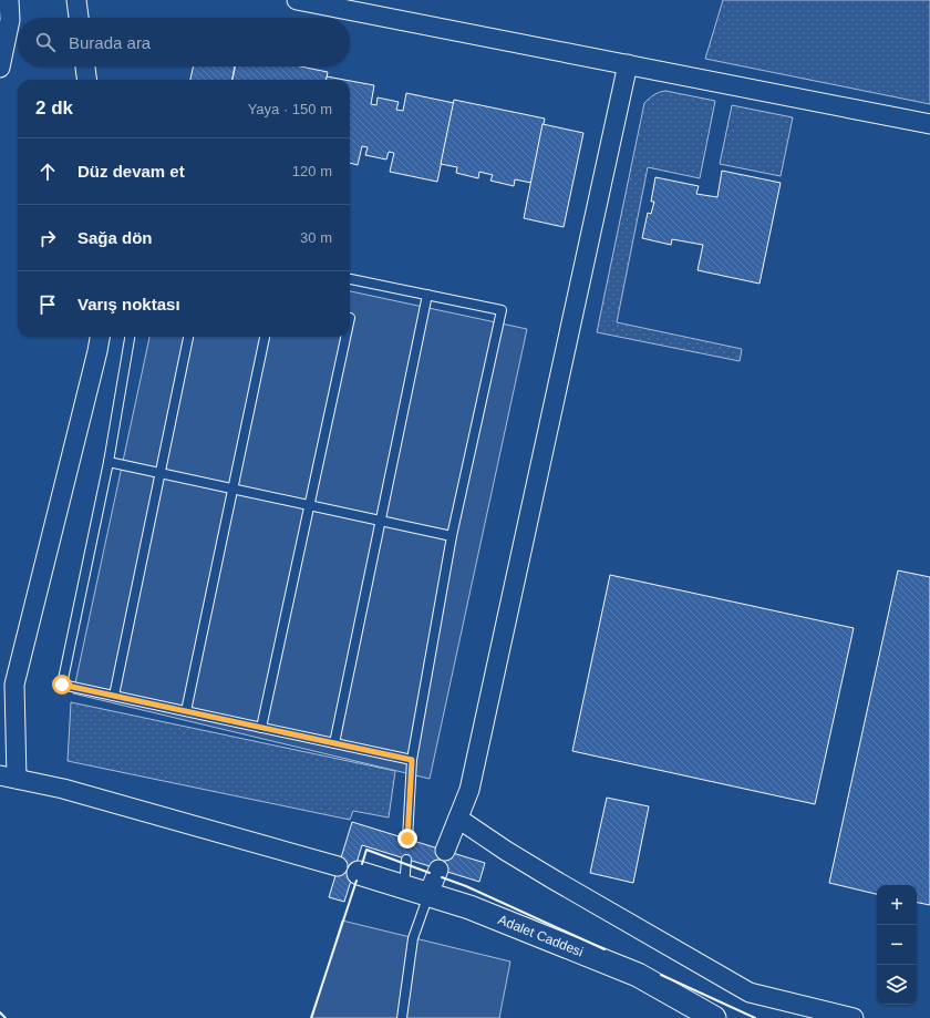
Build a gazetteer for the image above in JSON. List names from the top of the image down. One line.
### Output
{"streets":{"street":["Adalet Caddesi"]},"page":{"search":"Burada ara","heading":["2 dk","Yaya · 150 m"],"list":[["Düz devam et","120 m"],["Sağa dön","30 m"],"Varış noktası"],"map_buttons":["+","−"]}}
